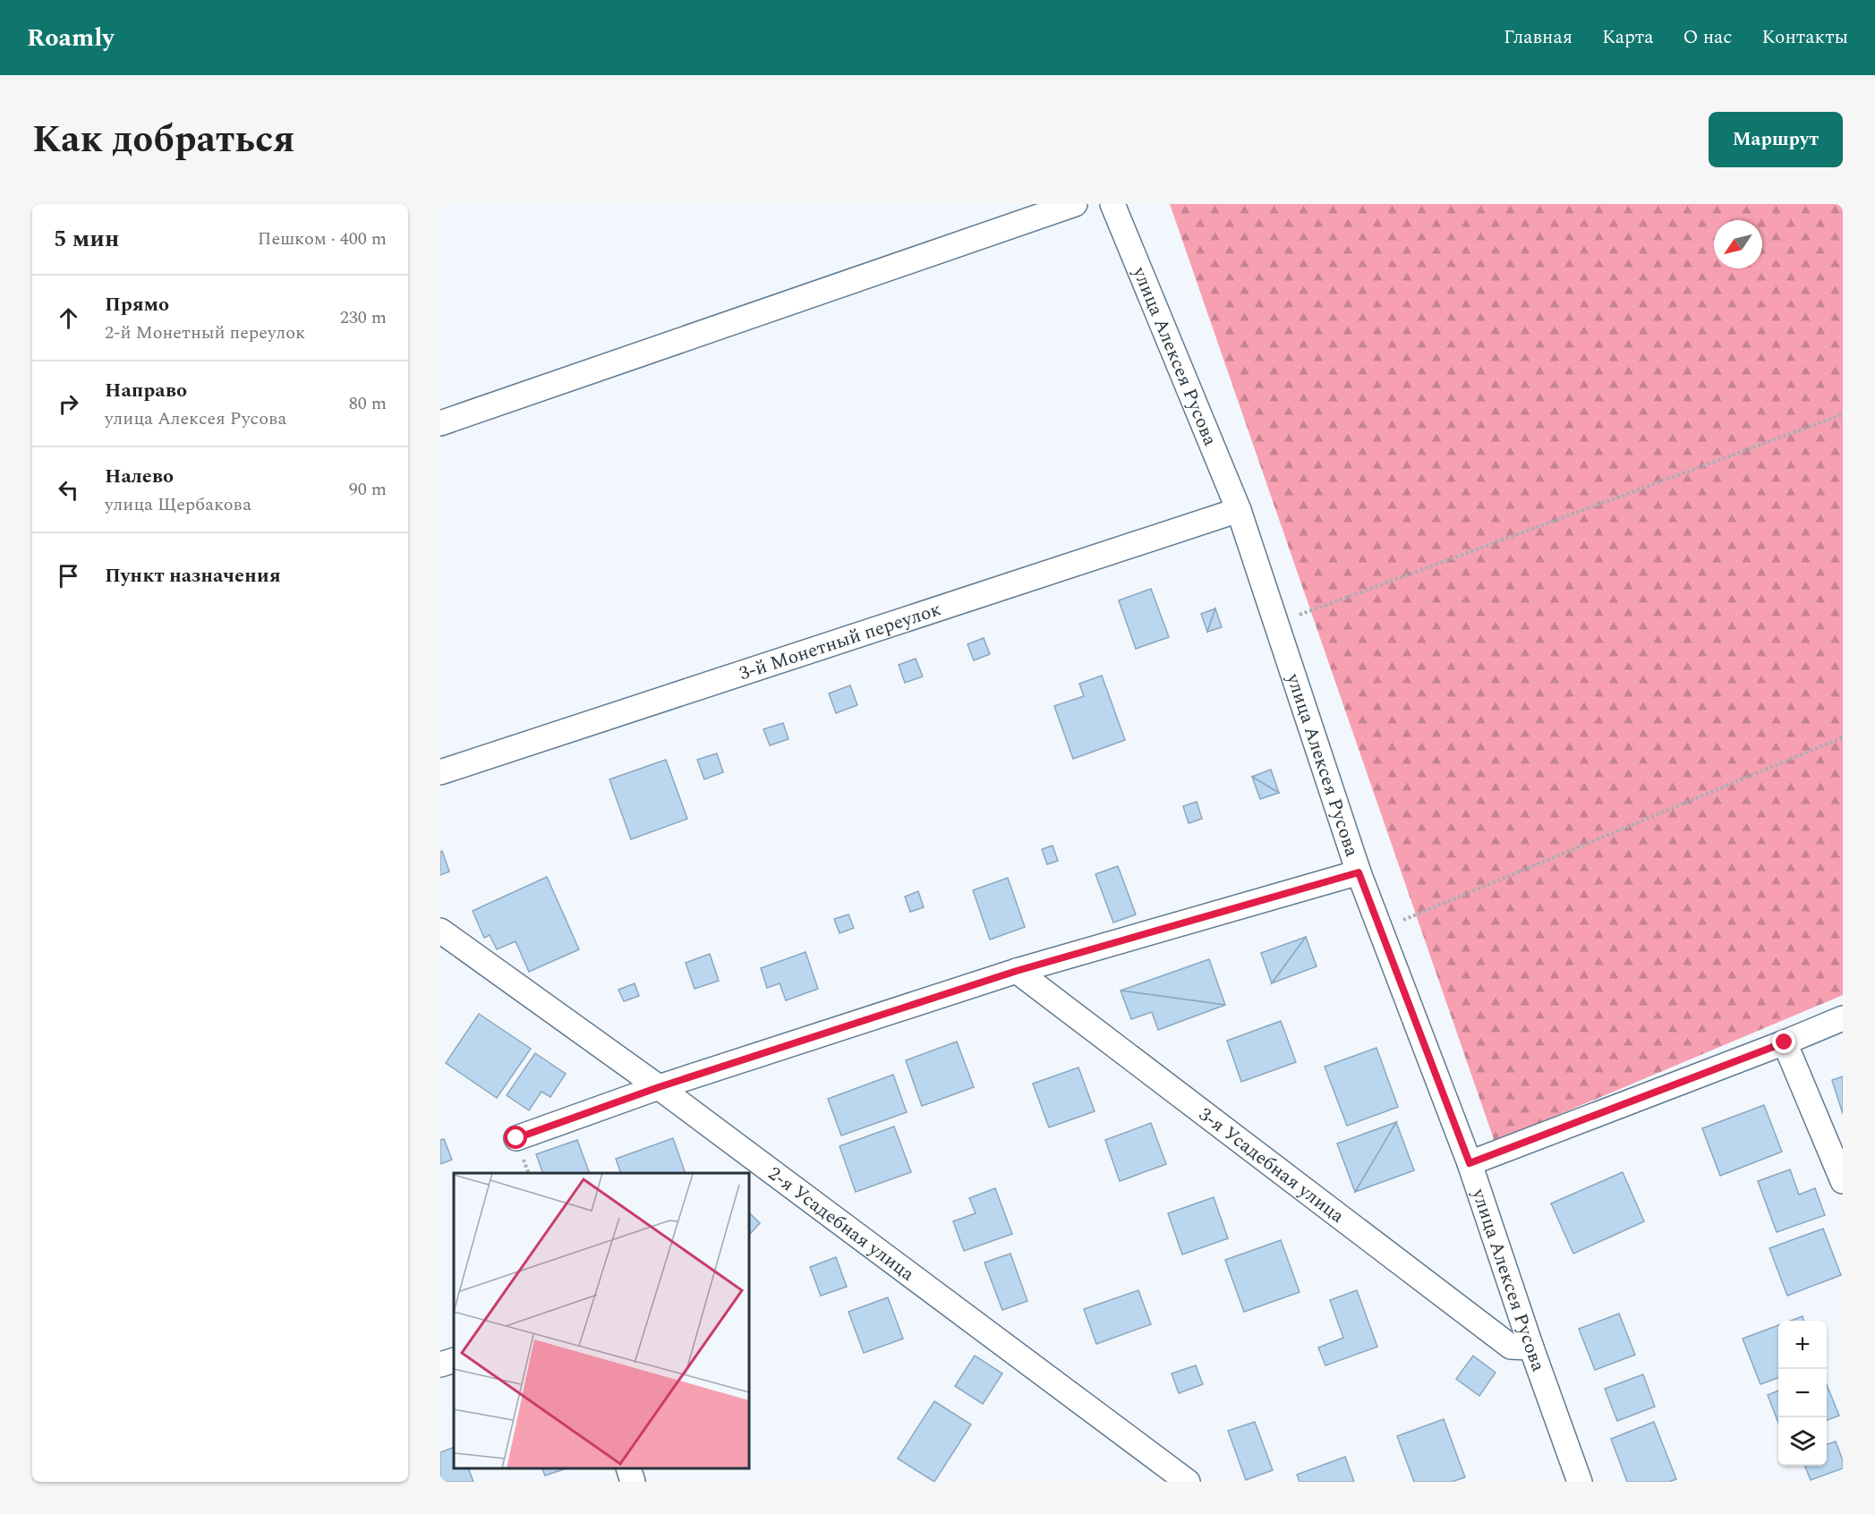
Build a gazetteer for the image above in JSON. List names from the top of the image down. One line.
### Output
{"streets":{"street":["улица Алексея Русова","3-й Монетный переулок","3-я Усадебная улица","2-я Усадебная улица"]},"crossings":[["улица Алексея Русова","3-й Монетный переулок"],["улица Алексея Русова","3-я Усадебная улица"]],"north":"bottom left","page":{"header":"Roamly","nav":["Главная","Карта","О нас","Контакты"],"title":"Как добраться","buttons":"Маршрут","heading":["5 мин","Пешком · 400 m"],"list":[["Прямо","2-й Монетный переулок","230 m"],["Направо","улица Алексея Русова","80 m"],["Налево","улица Щербакова","90 m"],"Пункт назначения"],"map_buttons":["+","−"]}}
